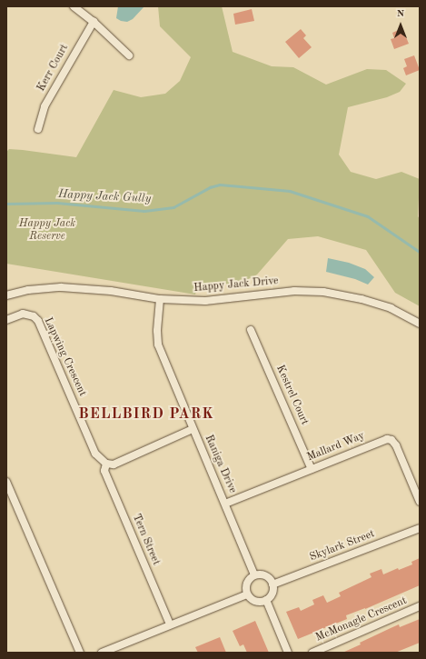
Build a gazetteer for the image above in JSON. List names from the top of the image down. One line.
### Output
{"streets":{"street":["Kerr Court","Happy Jack Drive","Lapwing Crescent","Kestrel Court","Mallard Way","Raniga Drive","Tern Street","Skylark Street","McMonagle Crescent"]},"crossings":[["Happy Jack Drive","Raniga Drive"],["Lapwing Crescent","Tern Street"],["Kestrel Court","Mallard Way"],["Mallard Way","Raniga Drive"],["Raniga Drive","Skylark Street"]],"districts":["BELLBIRD PARK"],"water":["Happy Jack Gully"],"parks":["Happy Jack Reserve"],"north":"top"}
